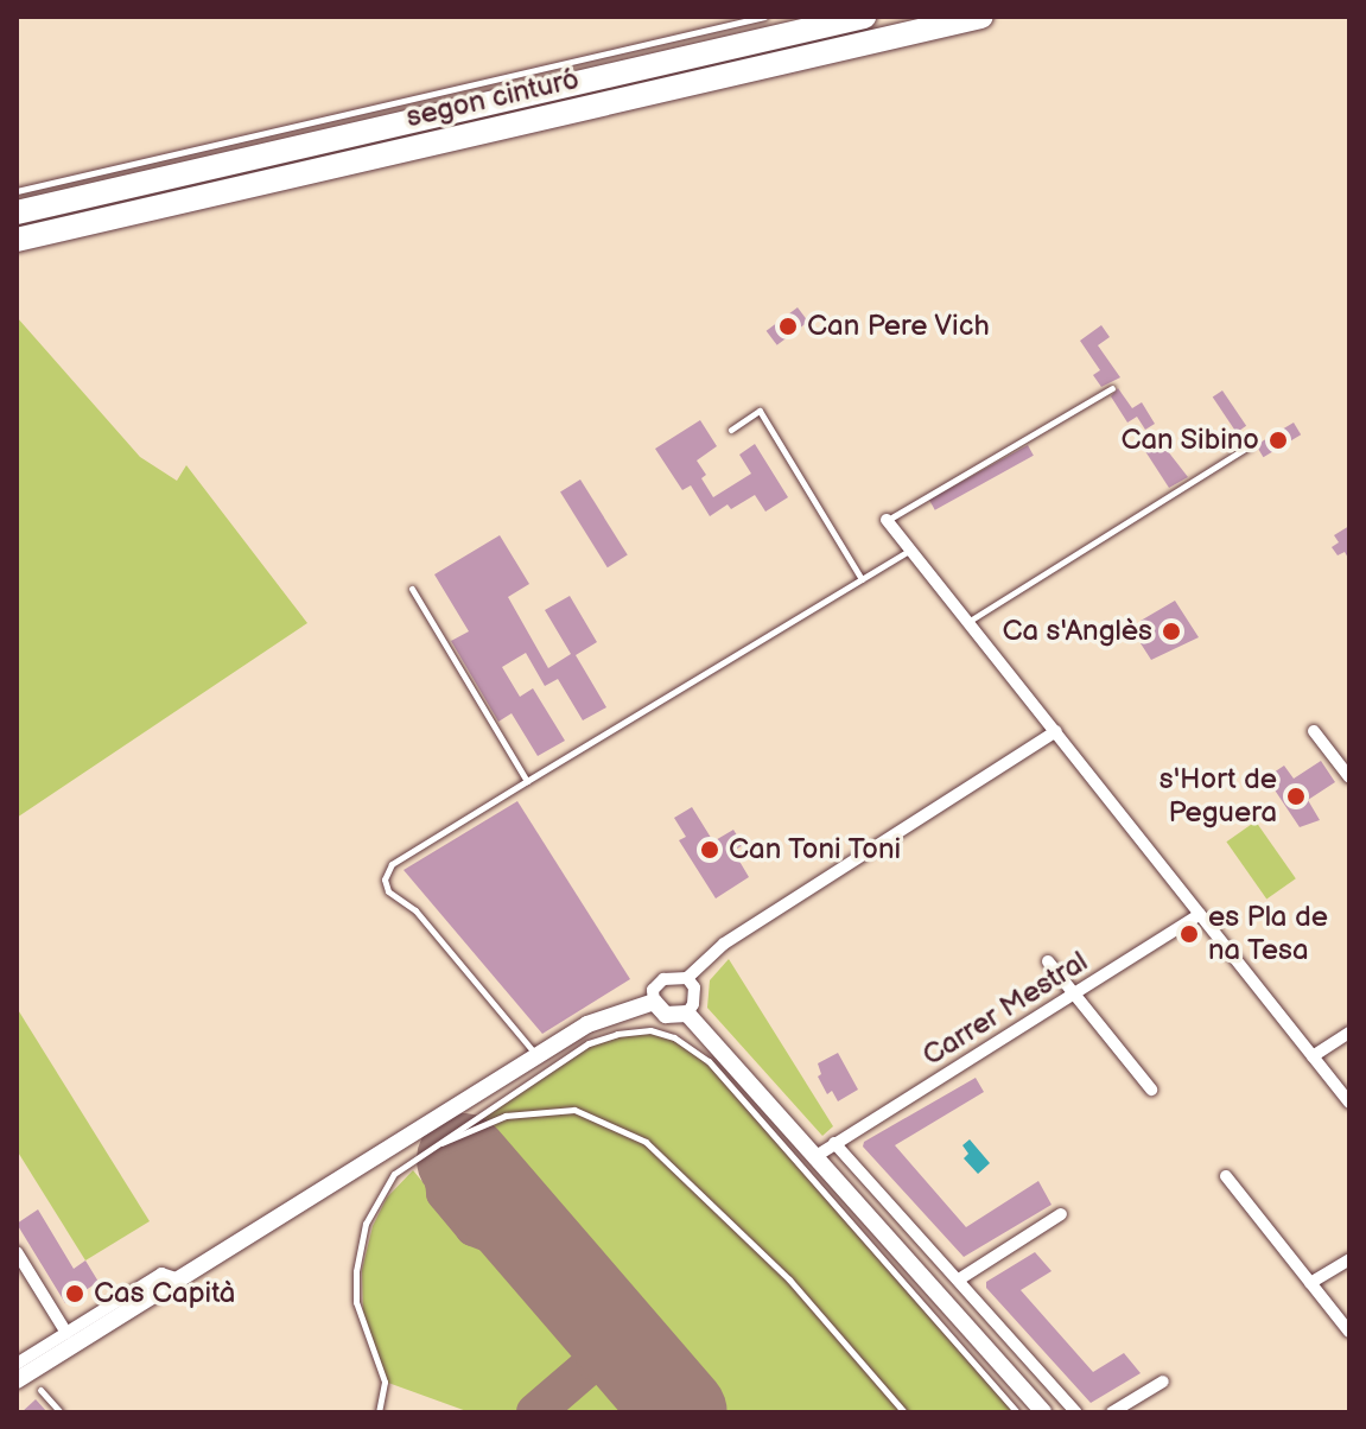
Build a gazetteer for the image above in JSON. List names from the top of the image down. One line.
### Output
{"streets":{"highway":["segon cinturó"],"street":["Carrer Mestral"]},"places":["Can Pere Vich","Can Sibino","Ca s'Anglès","s'Hort de Peguera","Can Toni Toni","es Pla de na Tesa","Cas Capità"]}
